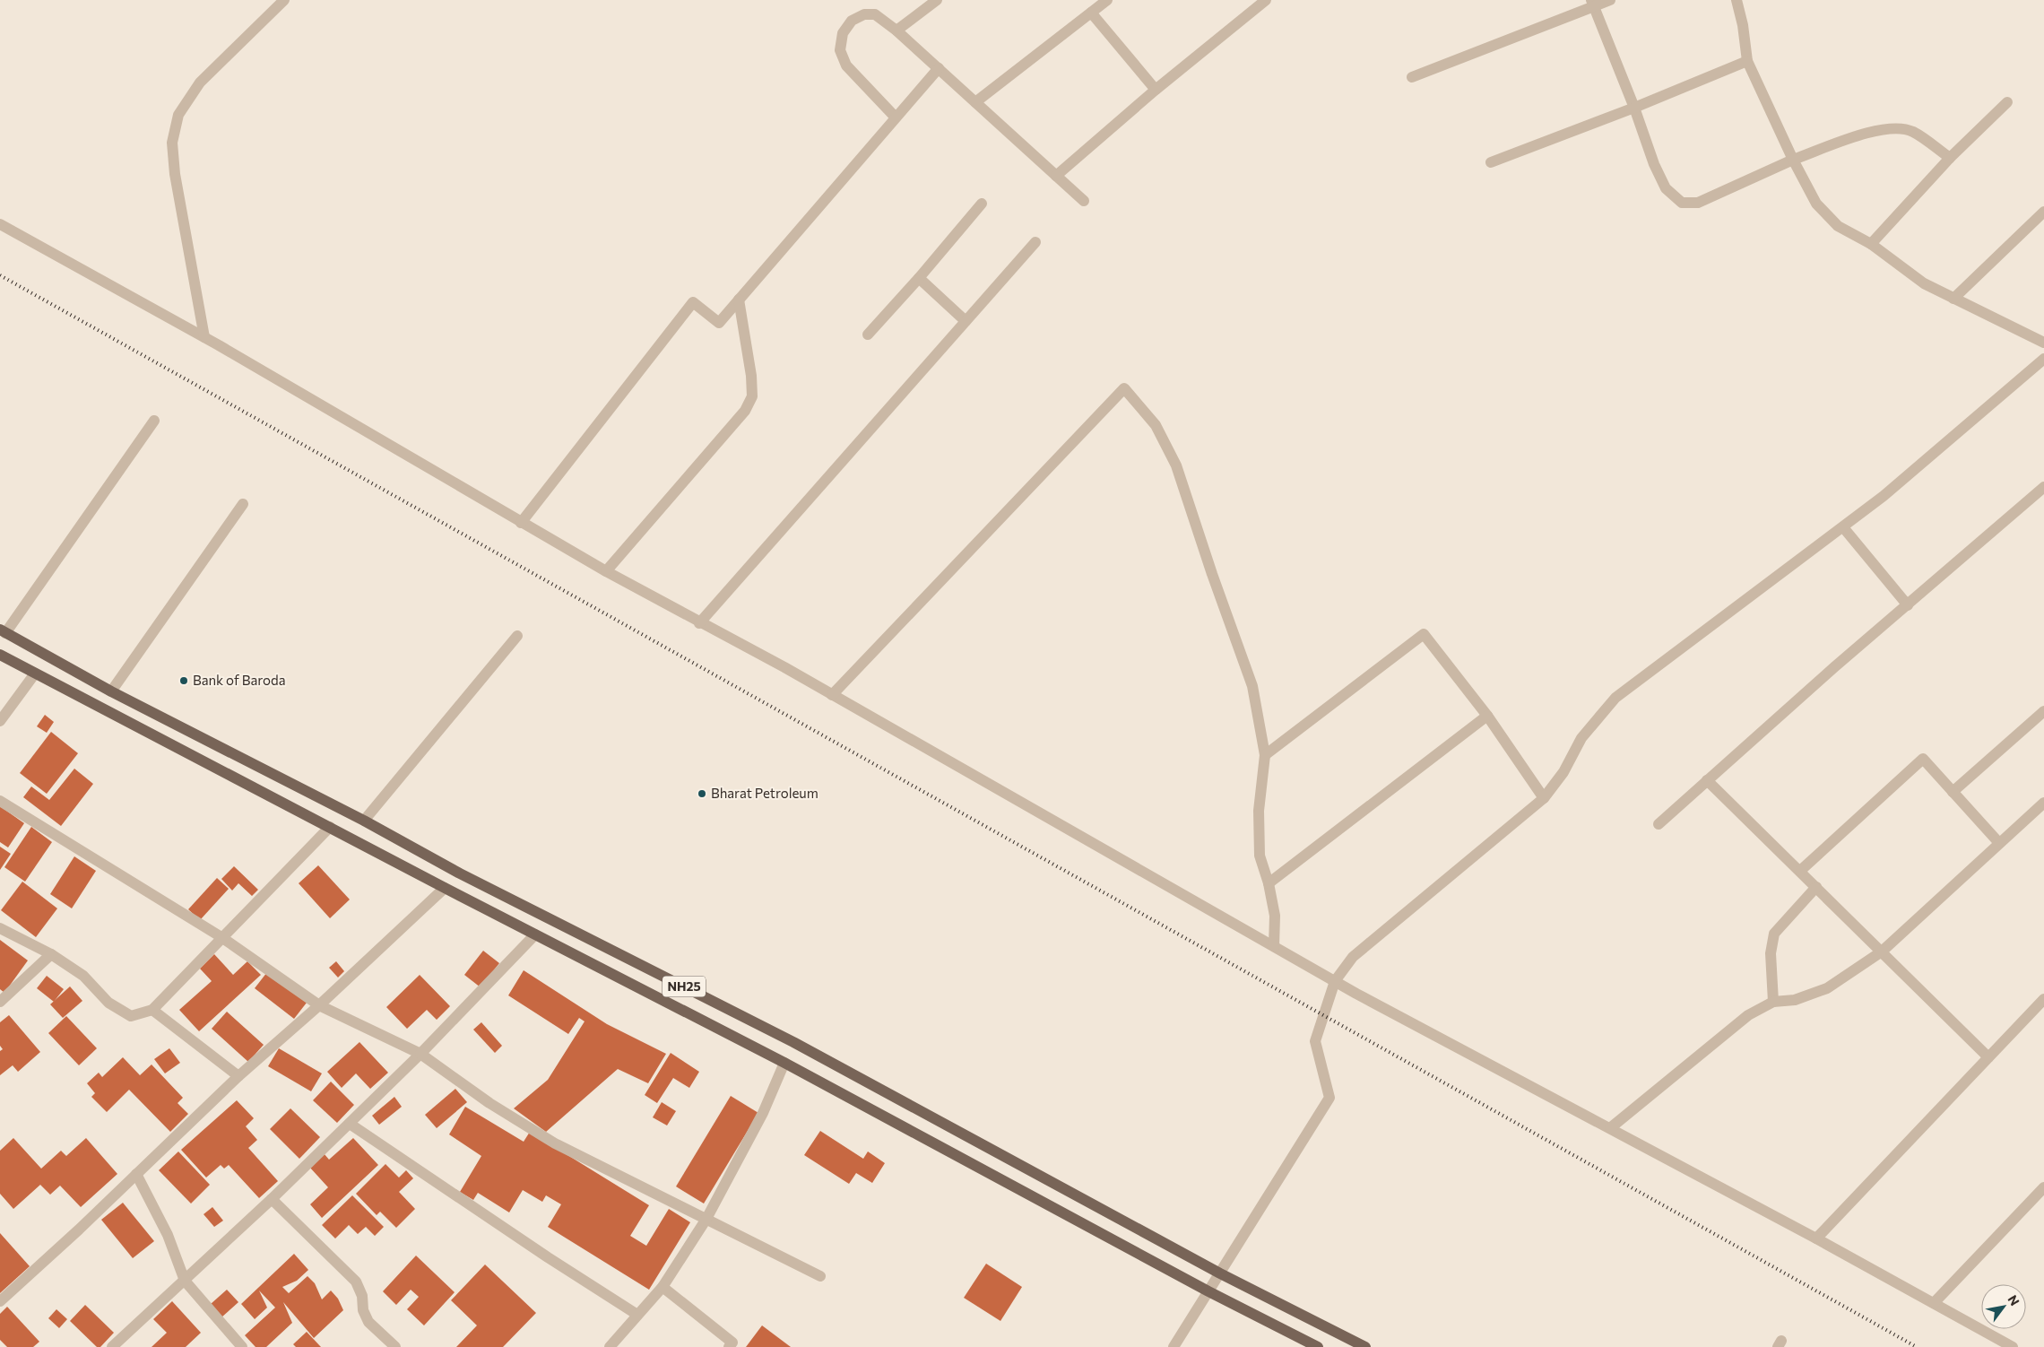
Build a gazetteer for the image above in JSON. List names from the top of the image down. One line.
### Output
{"streets":{"main road":["NH25"]},"places":["Bank of Baroda","Bharat Petroleum"],"north":"top right"}
